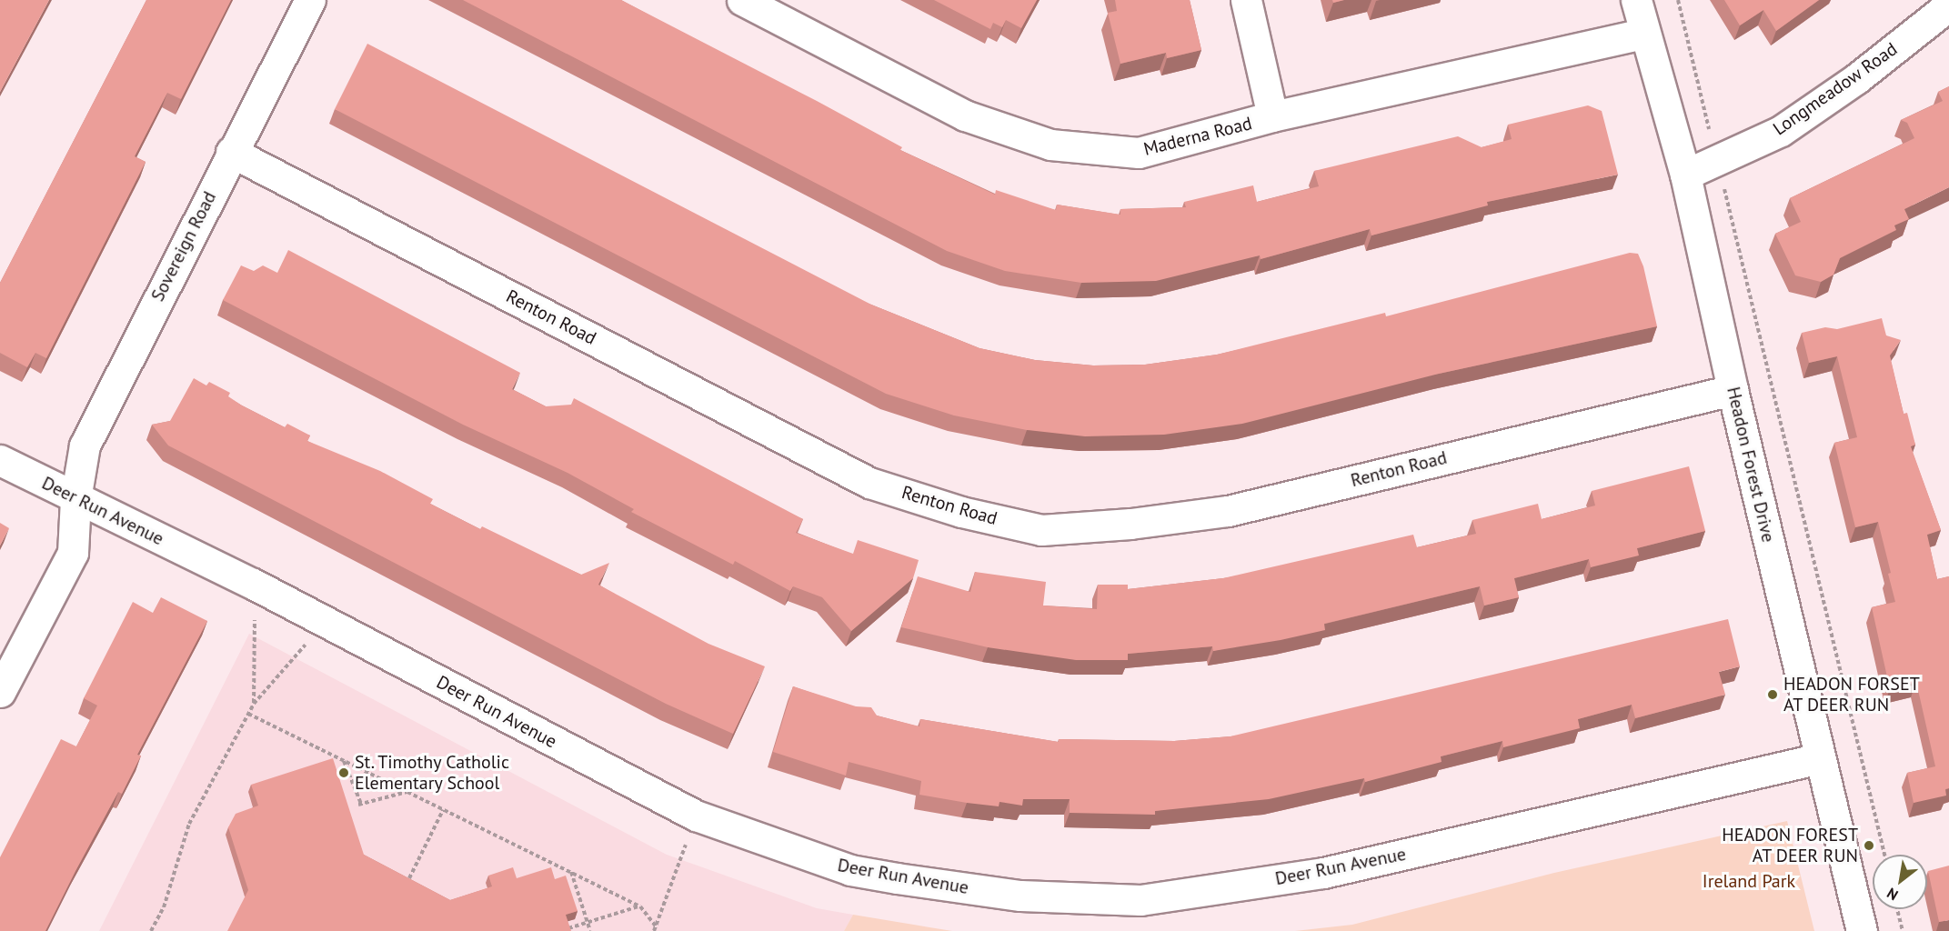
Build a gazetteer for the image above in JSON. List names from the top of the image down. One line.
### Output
{"streets":{"street":["Longmeadow Road","Maderna Road","Sovereign Road","Renton Road","Headon Forest Drive","Deer Run Avenue"]},"crossings":[["Longmeadow Road","Headon Forest Drive"],["Maderna Road","Headon Forest Drive"],["Sovereign Road","Renton Road"],["Sovereign Road","Deer Run Avenue"],["Renton Road","Headon Forest Drive"],["Headon Forest Drive","Deer Run Avenue"]],"parks":["Ireland Park"],"places":["HEADON FORSET AT DEER RUN","St. Timothy Catholic Elementary School","HEADON FOREST AT DEER RUN"],"north":"bottom left"}
